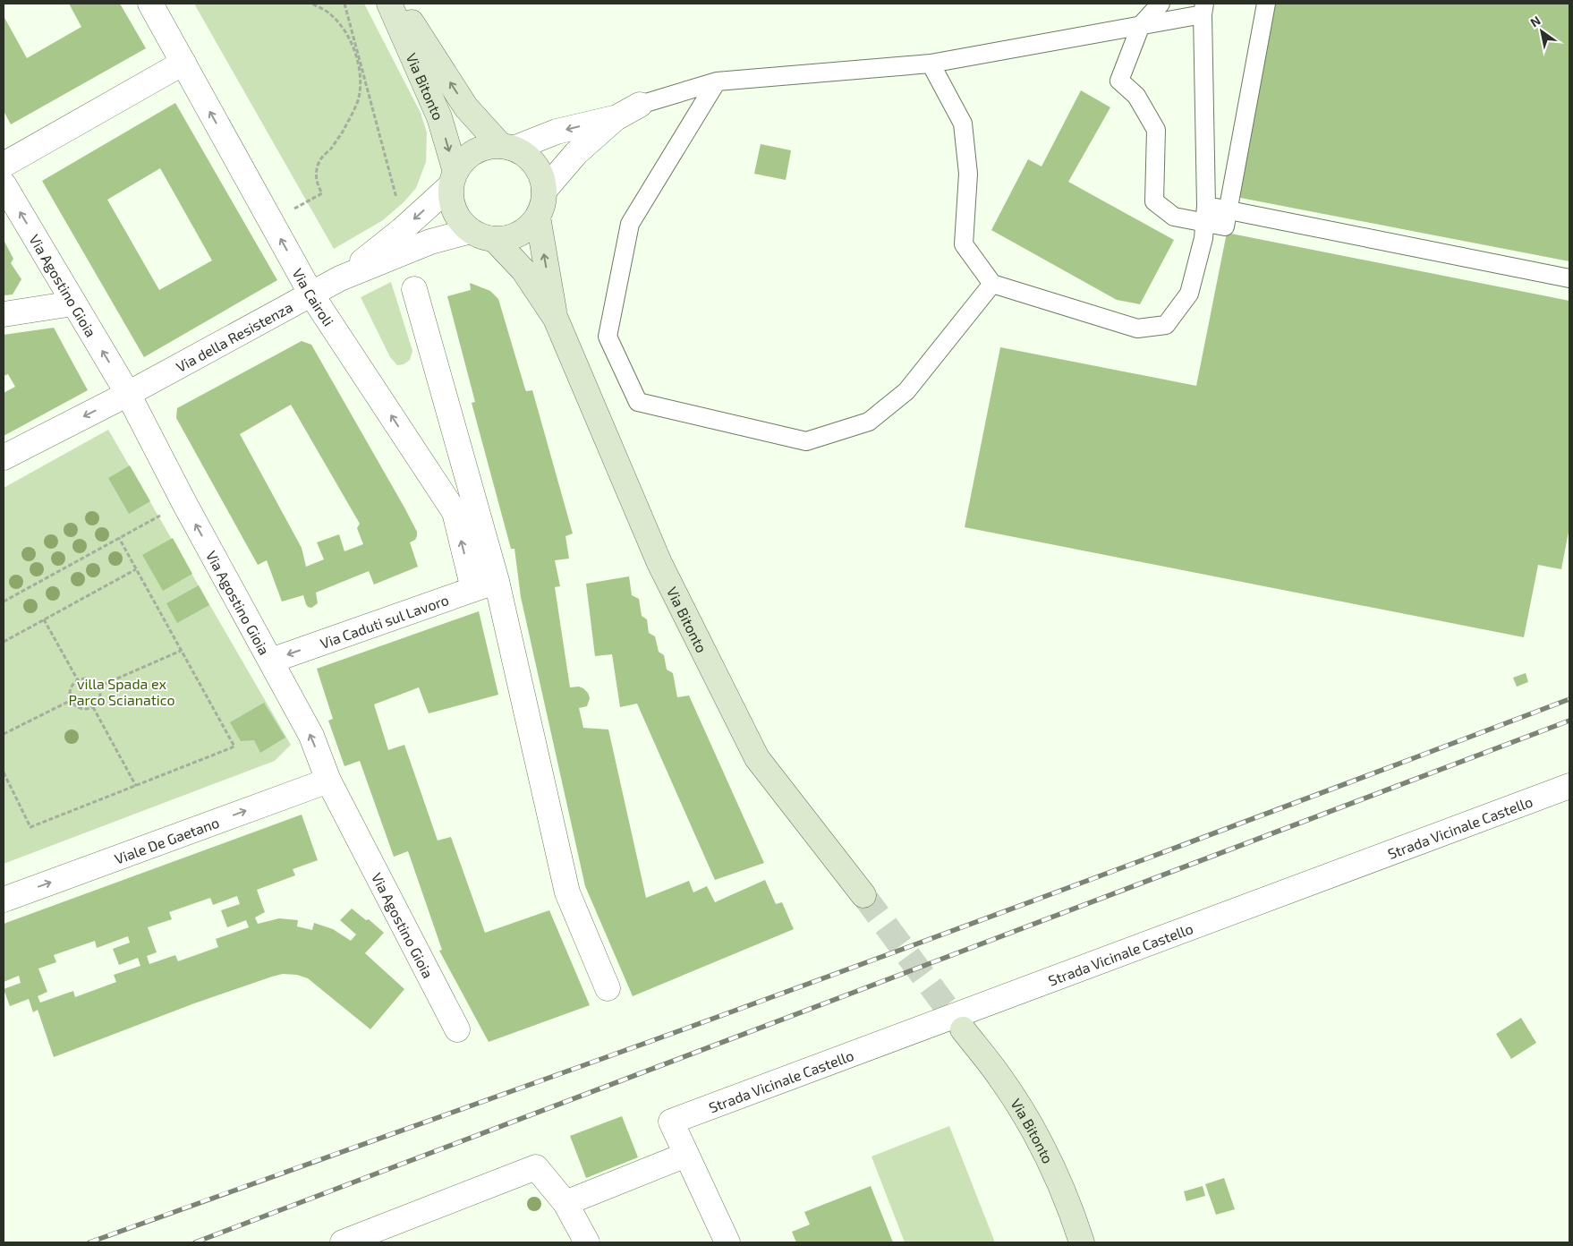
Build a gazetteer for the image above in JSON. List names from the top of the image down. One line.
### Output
{"streets":{"main road":["Via Bitonto"],"street":["Via Agostino Gioia","Via Cairoli","Via della Resistenza","Via Caduti sul Lavoro","Strada Vicinale Castello","Viale De Gaetano"]},"crossings":[["Via Bitonto","Via della Resistenza"],["Via Agostino Gioia","Via della Resistenza"],["Via Agostino Gioia","Via Caduti sul Lavoro"],["Via Agostino Gioia","Viale De Gaetano"],["Via Cairoli","Via della Resistenza"],["Via Cairoli","Via Caduti sul Lavoro"]],"one_way":["Via Agostino Gioia","Via Caduti sul Lavoro","Viale De Gaetano"],"parks":["villa Spada ex Parco Scianatico"],"north":"top left"}
